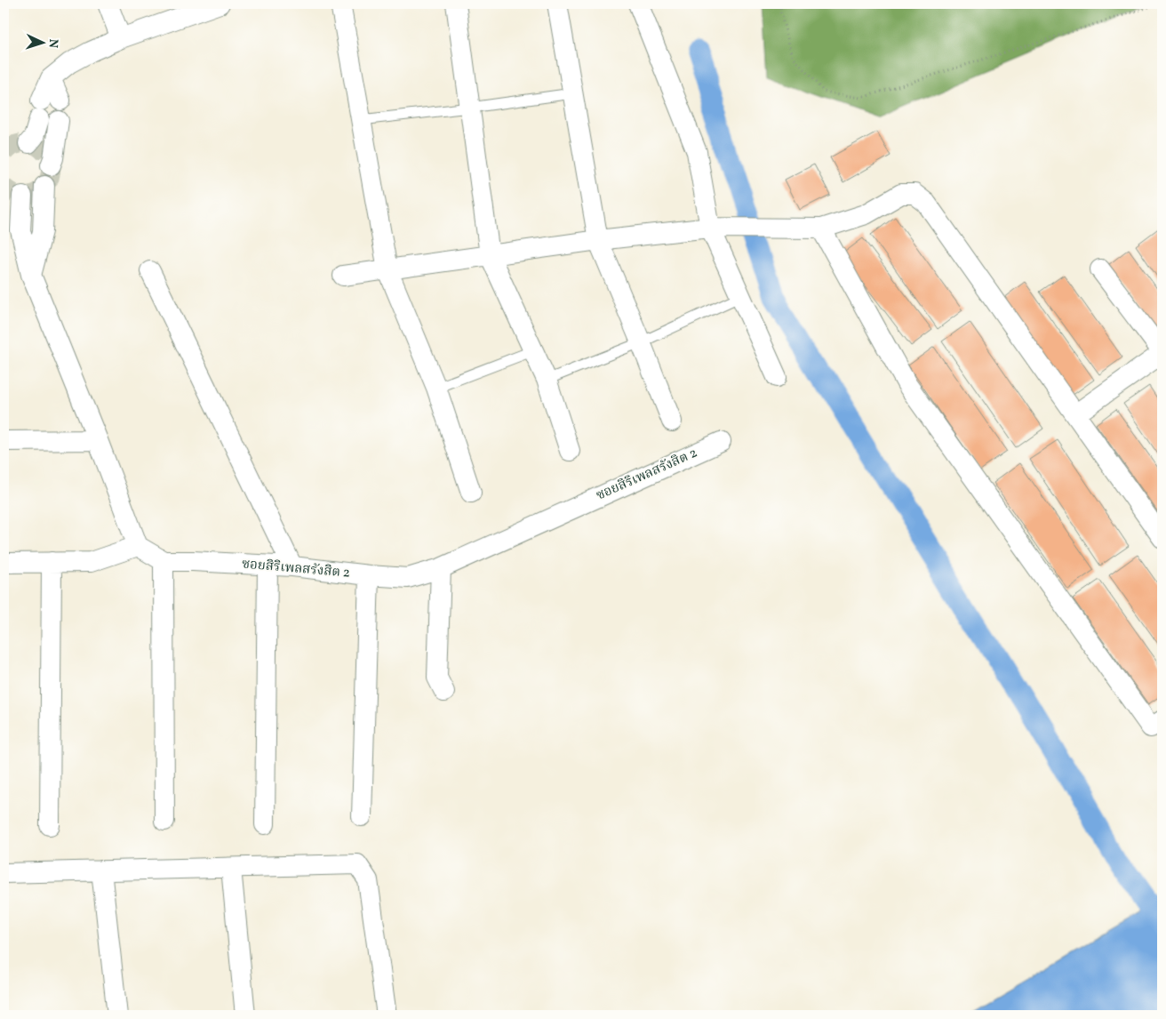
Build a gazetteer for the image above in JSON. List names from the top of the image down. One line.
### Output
{"streets":{"street":["ซอยสิริเพลสรังสิต 2"]},"north":"right"}
